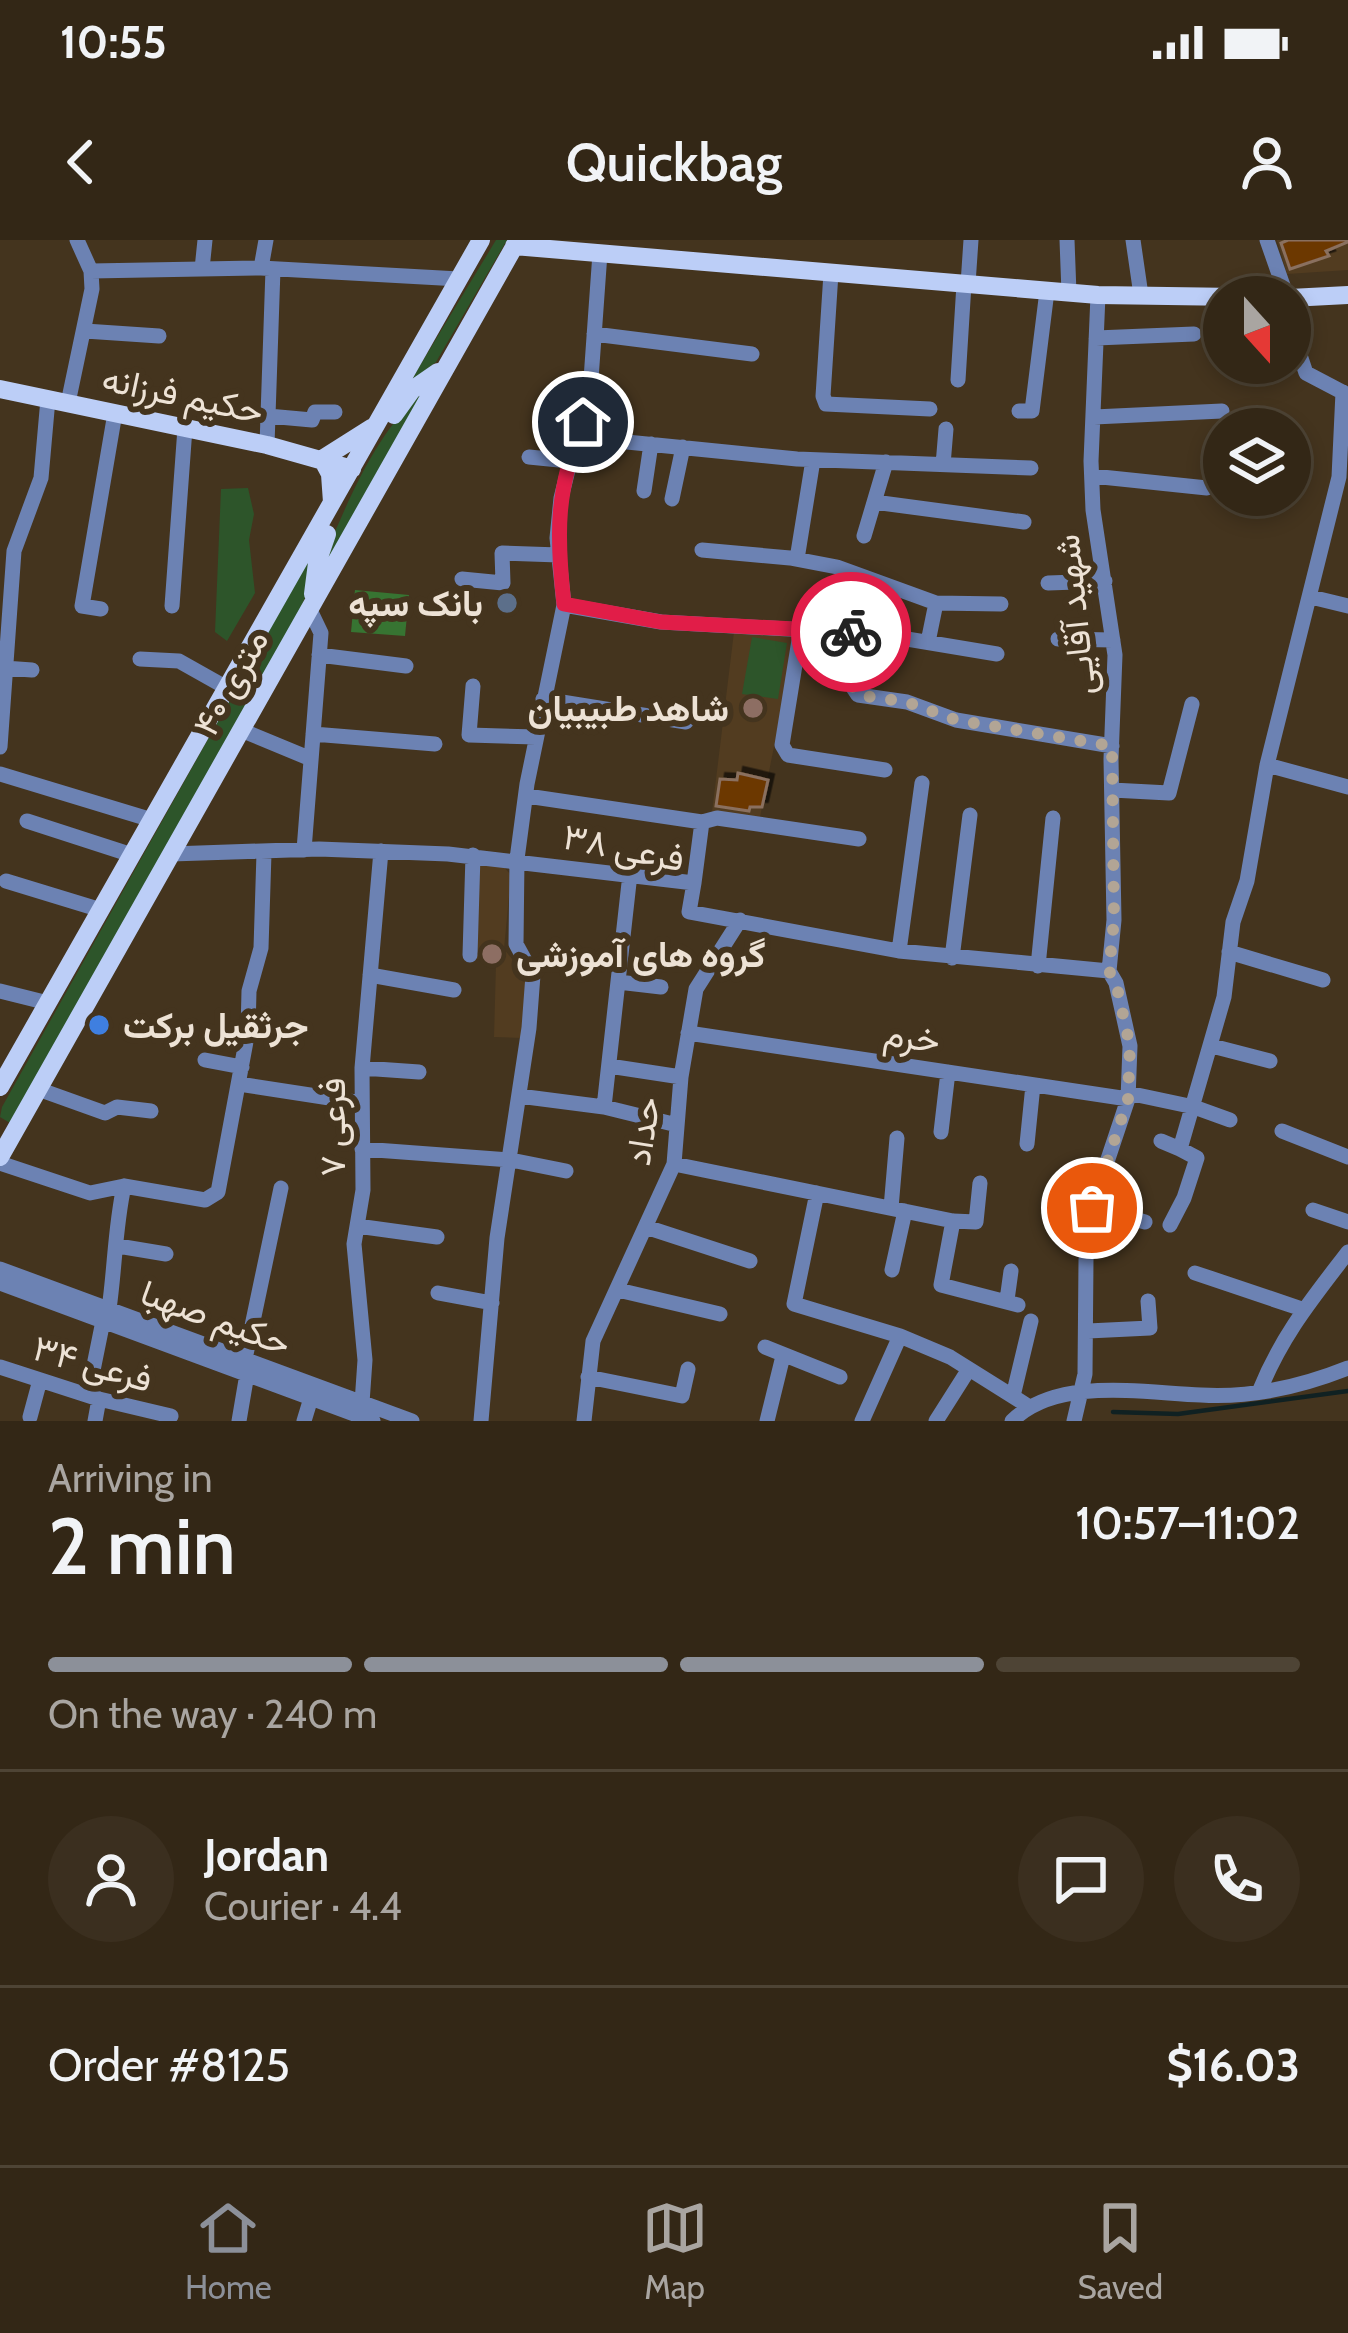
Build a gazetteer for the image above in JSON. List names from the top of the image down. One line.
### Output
{"streets":{"main road":["حکیم فرزانه","۴۰ متری"],"street":["شهید آقایی","فرعی ۳۸","خرم","فرعی ۷","حداد","حکیم صهبا","فرعی ۳۴"]},"crossings":[["حکیم فرزانه","۴۰ متری"],["شهید آقایی","فرعی ۳۸"],["شهید آقایی","خرم"],["۴۰ متری","فرعی ۳۸"],["فرعی ۳۸","فرعی ۷"],["فرعی ۳۸","حداد"],["خرم","حداد"],["فرعی ۷","حکیم صهبا"]],"places":["بانک سپه","شاهد طبیبیان","گروه های آموزشی","جرثقیل برکت"],"north":"bottom","page":{"status":"10:55","header":"Quickbag","heading":["2 min","Arriving in","10:57–11:02"],"panel":["Jordan","Courier · 4.4","Order #8125","$16.03"],"bar":"On the way · 240 m","tabs":["Home","Map","Saved"]}}
